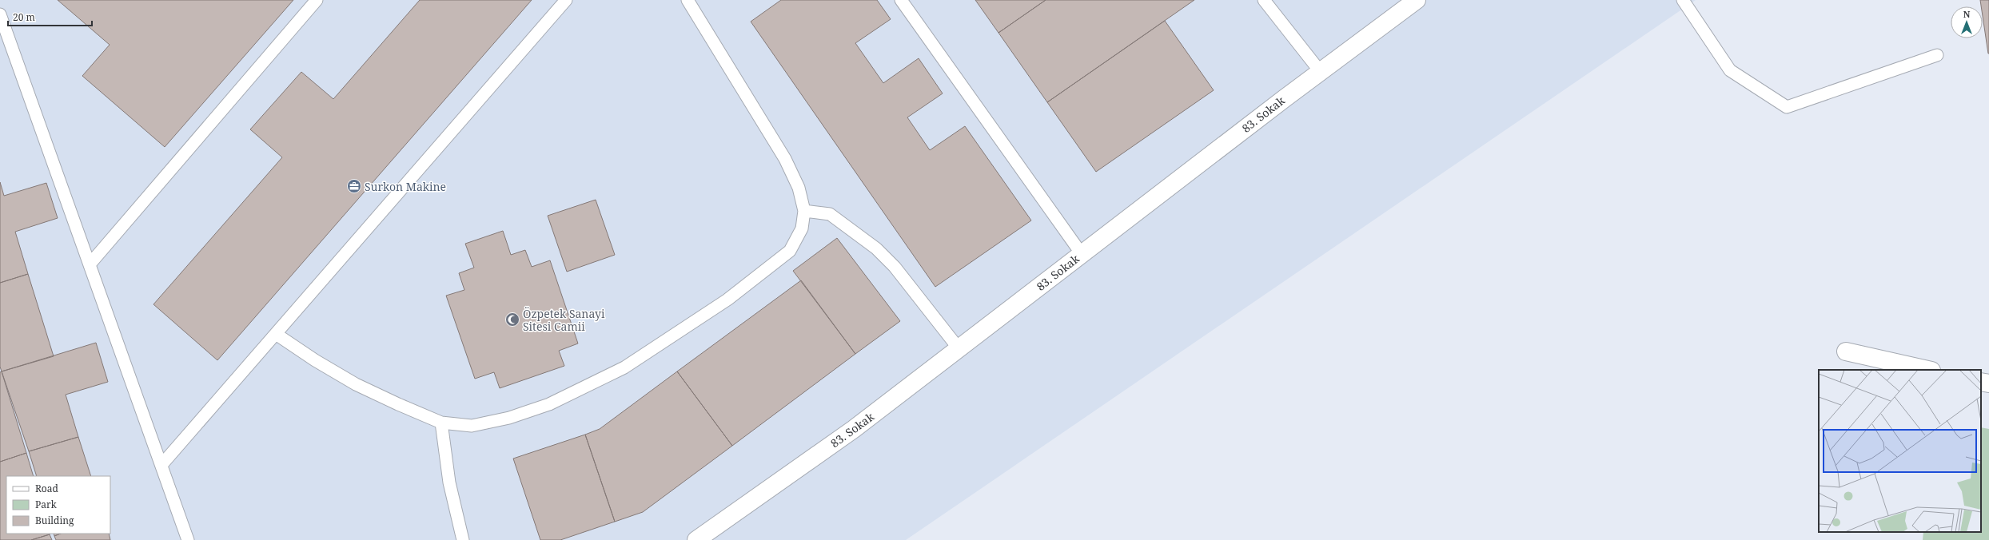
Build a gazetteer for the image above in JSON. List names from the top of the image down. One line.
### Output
{"streets":{"street":["83. Sokak"]},"places":{"office":["Surkon Makine"],"mosque":["Özpetek Sanayi Sitesi Camii"]},"legend":["Road","Park","Building"],"scale_bar":"20 m","north":"top"}
